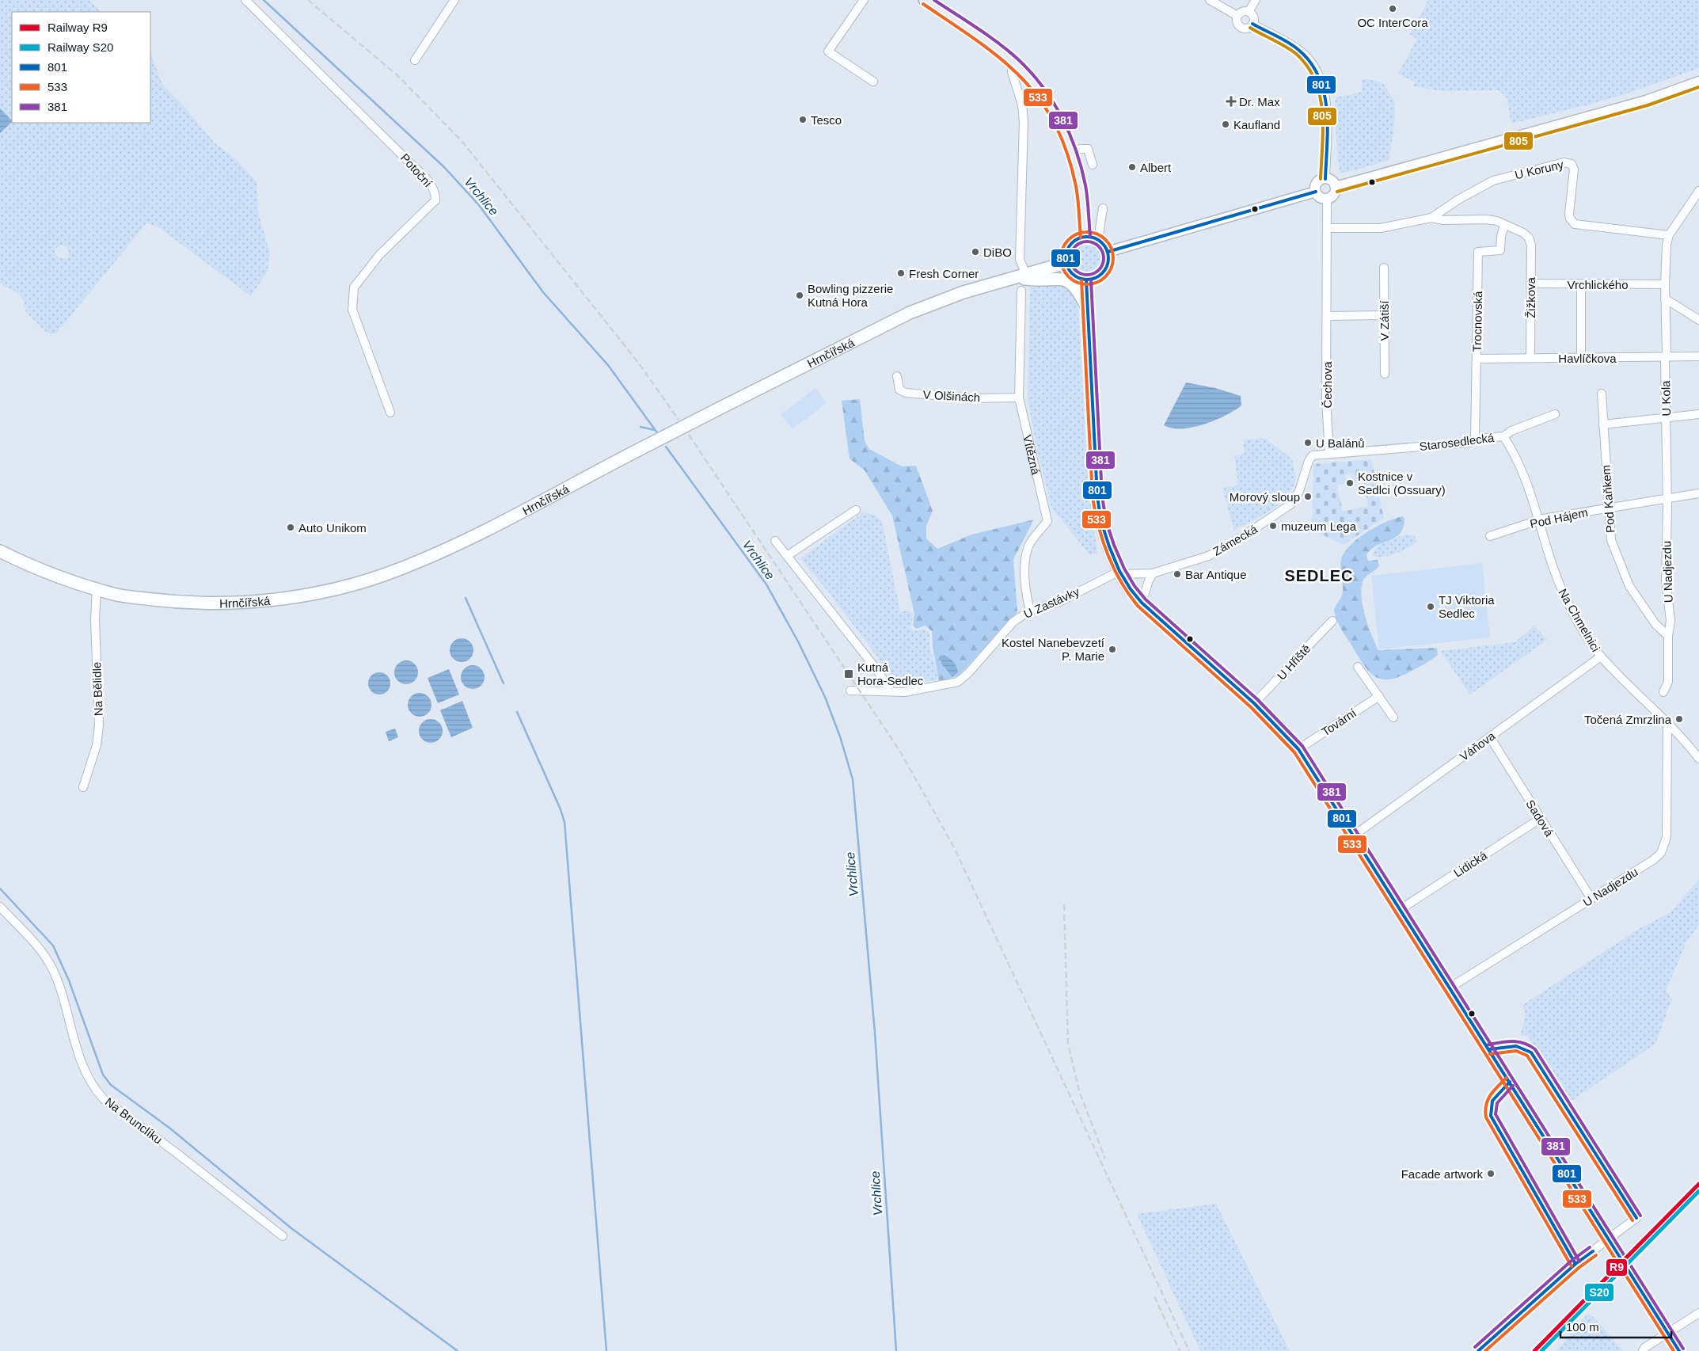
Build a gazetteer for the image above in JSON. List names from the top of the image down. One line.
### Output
{"streets":{"main road":["Hrnčířská"],"street":["U Koruny","Potoční","Vrchlického","Žižkova","V Zátiší","Trocnovská","Havlíčkova","Čechova","V Olšinách","U Kola","Starosedlecká","Vítězná","Pod Kaňkem","Pod Hájem","Zámecká","U Nadjezdu","U Zastávky","Na Chmelnici","U Hřiště","Na Bělidle","Tovární","Váňova","Sadová","Lidická","Na Brunclíku"]},"crossings":[["U Koruny","Žižkova"],["U Koruny","Trocnovská"],["U Koruny","Čechova"],["U Koruny","U Kola"],["Vrchlického","Žižkova"],["Vrchlického","U Kola"],["Žižkova","Havlíčkova"],["Trocnovská","Havlíčkova"],["Trocnovská","Starosedlecká"],["Hrnčířská","Na Bělidle"],["Havlíčkova","U Kola"],["Čechova","Starosedlecká"],["Čechova","Zámecká"],["V Olšinách","Vítězná"],["U Kola","Pod Hájem"],["U Kola","U Nadjezdu"],["Starosedlecká","Zámecká"],["Starosedlecká","Na Chmelnici"],["Vítězná","U Zastávky"],["Pod Kaňkem","Pod Hájem"],["Pod Kaňkem","U Nadjezdu"],["Pod Hájem","U Nadjezdu"],["Pod Hájem","Na Chmelnici"],["Zámecká","U Zastávky"],["U Nadjezdu","Na Chmelnici"],["U Nadjezdu","Sadová"],["Na Chmelnici","Váňova"],["Váňova","Sadová"],["Sadová","Lidická"]],"districts":["SEDLEC"],"water":["Vrchlice"],"places":{"other":["OC InterCora","Tesco","Kaufland","Albert","DiBO","Fresh Corner","Bowling pizzerie Kutná Hora","U Balánů","Kostnice v Sedlci (Ossuary)","Morový sloup","muzeum Lega","Auto Unikom","Bar Antique","TJ Viktoria Sedlec","Kostel Nanebevzetí P. Marie","Točená Zmrzlina","Facade artwork"],"health":["Dr. Max"],"transit":["Kutná Hora-Sedlec"]},"lines":["transit line 381","transit line 533","transit line 801","transit line 805","rail line R9","rail line S20"],"legend":["Railway R9","Railway S20","801","533","381"],"scale_bar":"100 m"}
